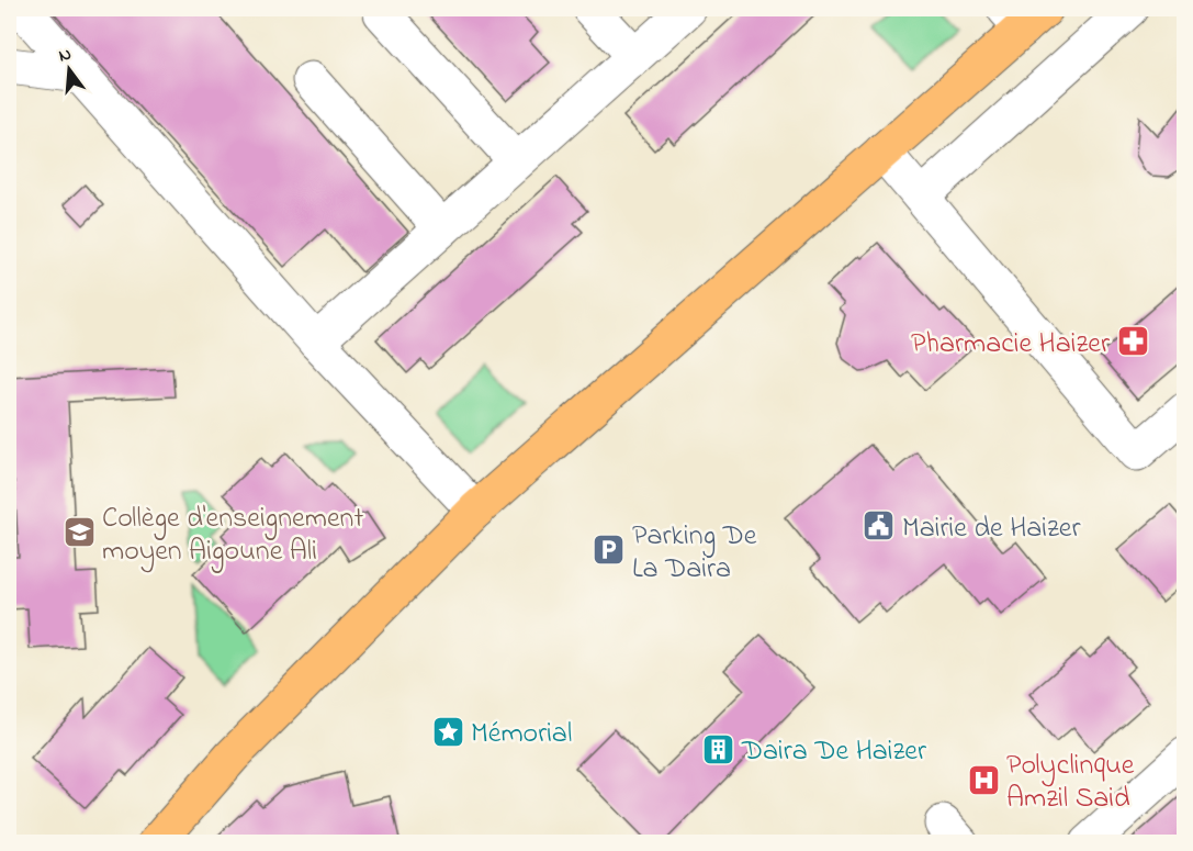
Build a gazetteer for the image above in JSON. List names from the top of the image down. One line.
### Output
{"places":{"pharmacy":["Pharmacie Haizer"],"public building":["Mairie de Haizer"],"school or university":["Collège d'enseignement moyen Aigoune Ali"],"parking":["Parking De La Daira"],"place":["Mémorial"],"building":["Daira De Haizer"],"hospital":["Polyclinque Amzil Said"]},"north":"top"}
